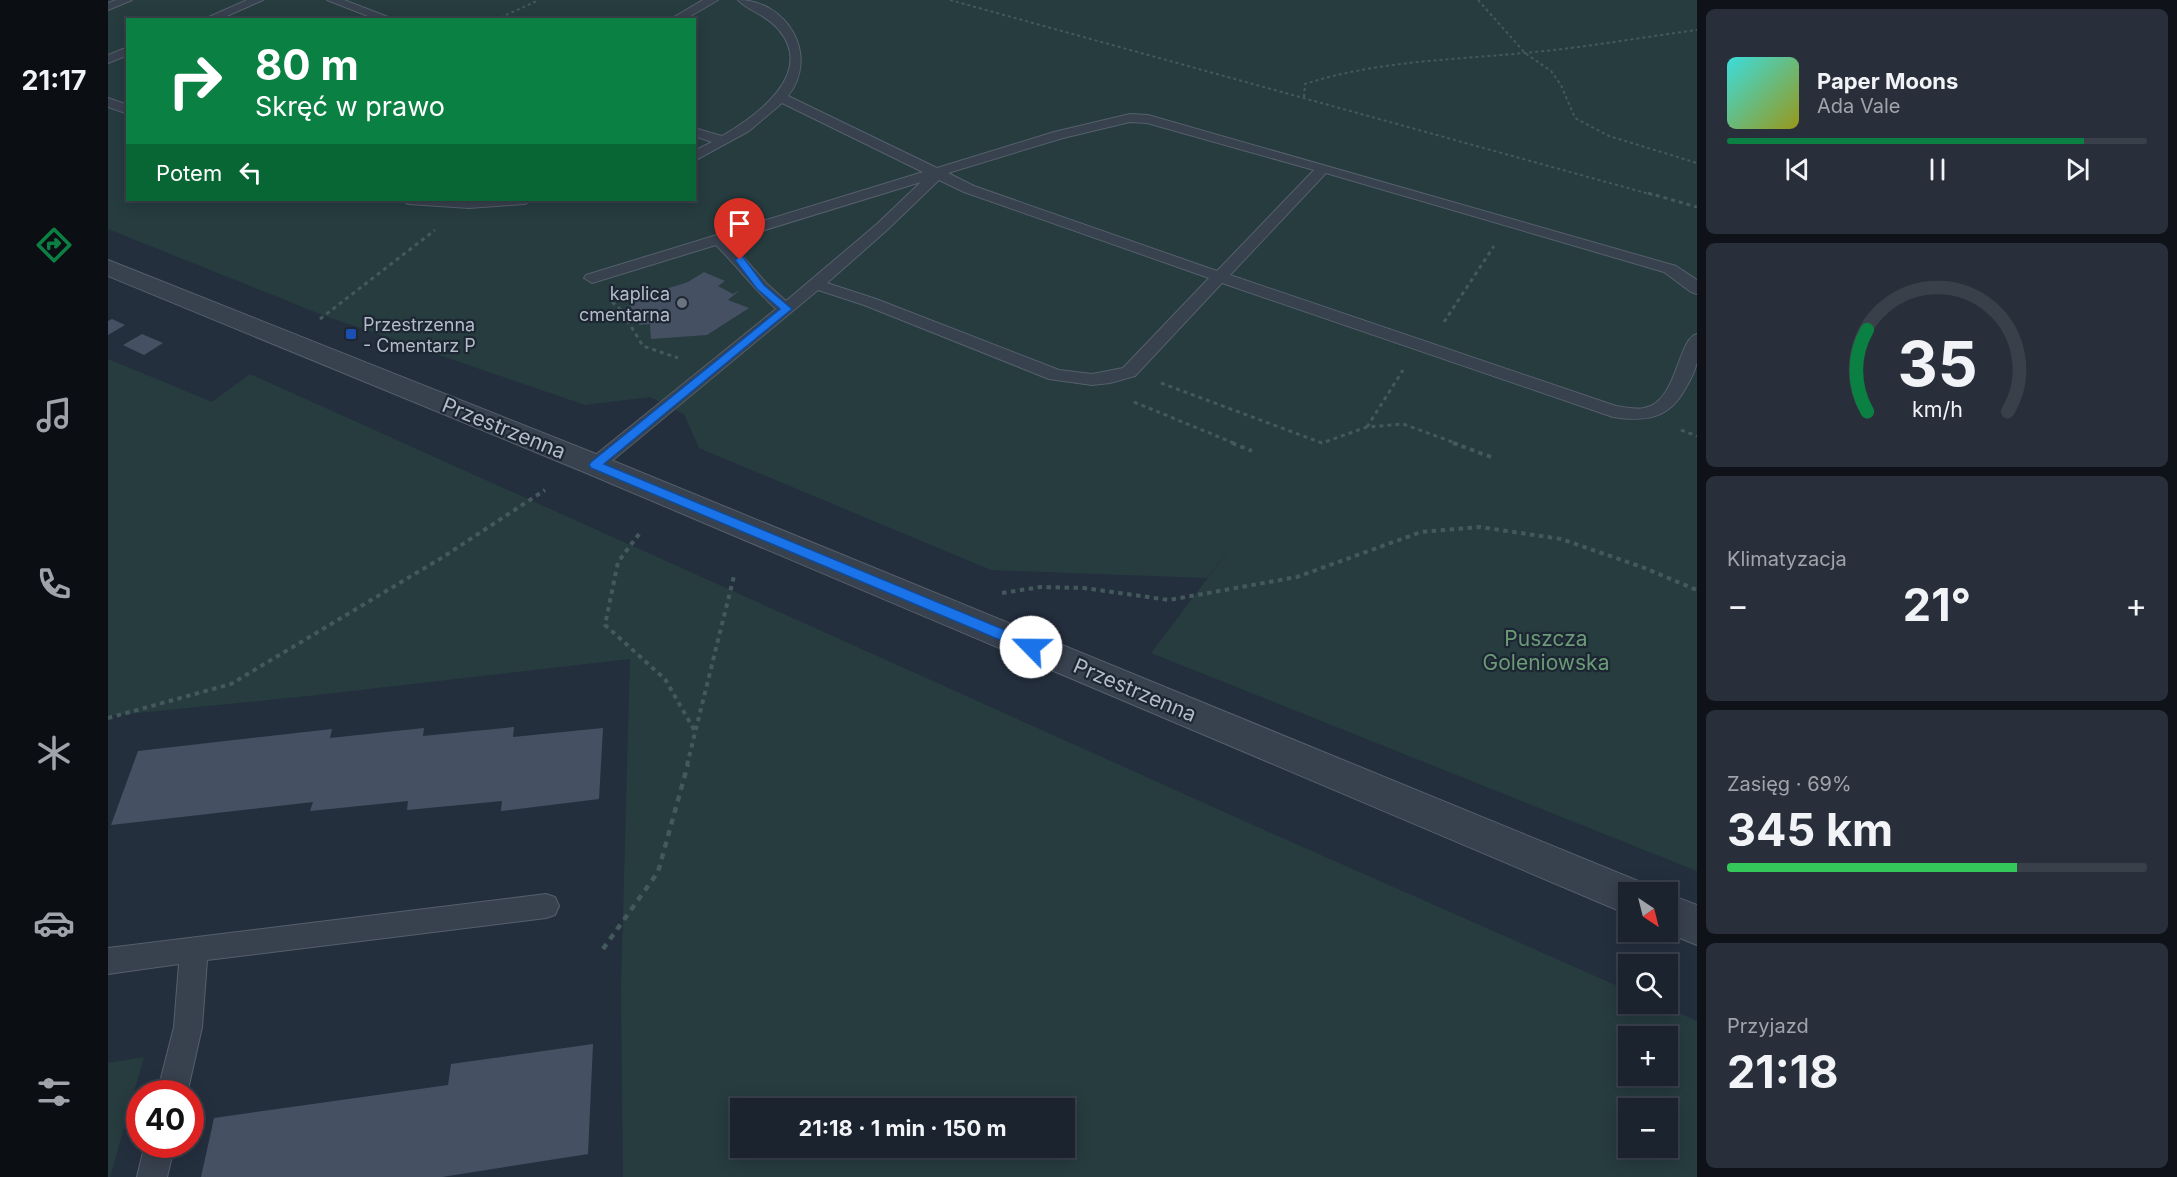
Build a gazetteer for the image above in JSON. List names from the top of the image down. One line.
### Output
{"streets":{"street":["Przestrzenna"]},"parks":["Puszcza Goleniowska"],"places":{"other":["kaplica cmentarna"],"transit":["Przestrzenna - Cmentarz P"]},"north":"bottom right","page":{"tabs":"21:17","turn":["80 m","Skręć w prawo"],"song":["Paper Moons","Ada Vale"],"then":"Potem","tile":["Klimatyzacja",["Zasięg · 69%","345 km"],["Przyjazd","21:18"]],"heat":["−","21°","+"],"map_buttons":["+","−"],"limit":"40","trip":"21:18 · 1 min · 150 m","gauge":["35","km/h"]}}
